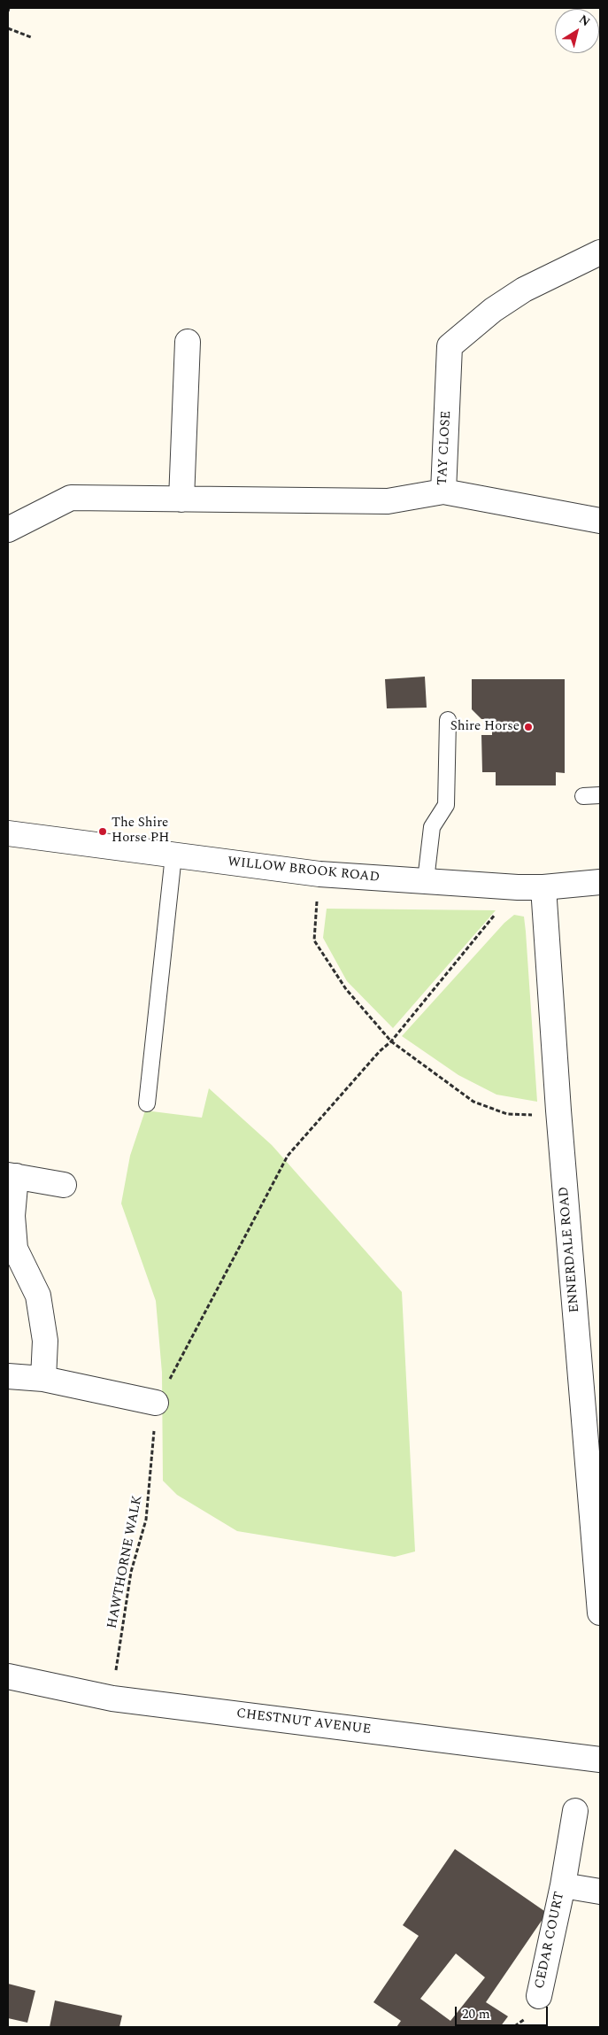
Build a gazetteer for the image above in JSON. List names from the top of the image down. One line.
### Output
{"streets":{"street":["TAY CLOSE","WILLOW BROOK ROAD","ENNERDALE ROAD","CHESTNUT AVENUE","CEDAR COURT"],"path":["HAWTHORNE WALK"]},"crossings":[["WILLOW BROOK ROAD","ENNERDALE ROAD"],["HAWTHORNE WALK","CHESTNUT AVENUE"]],"places":["Shire Horse","The Shire Horse PH"],"scale_bar":"20 m","north":"top right"}
